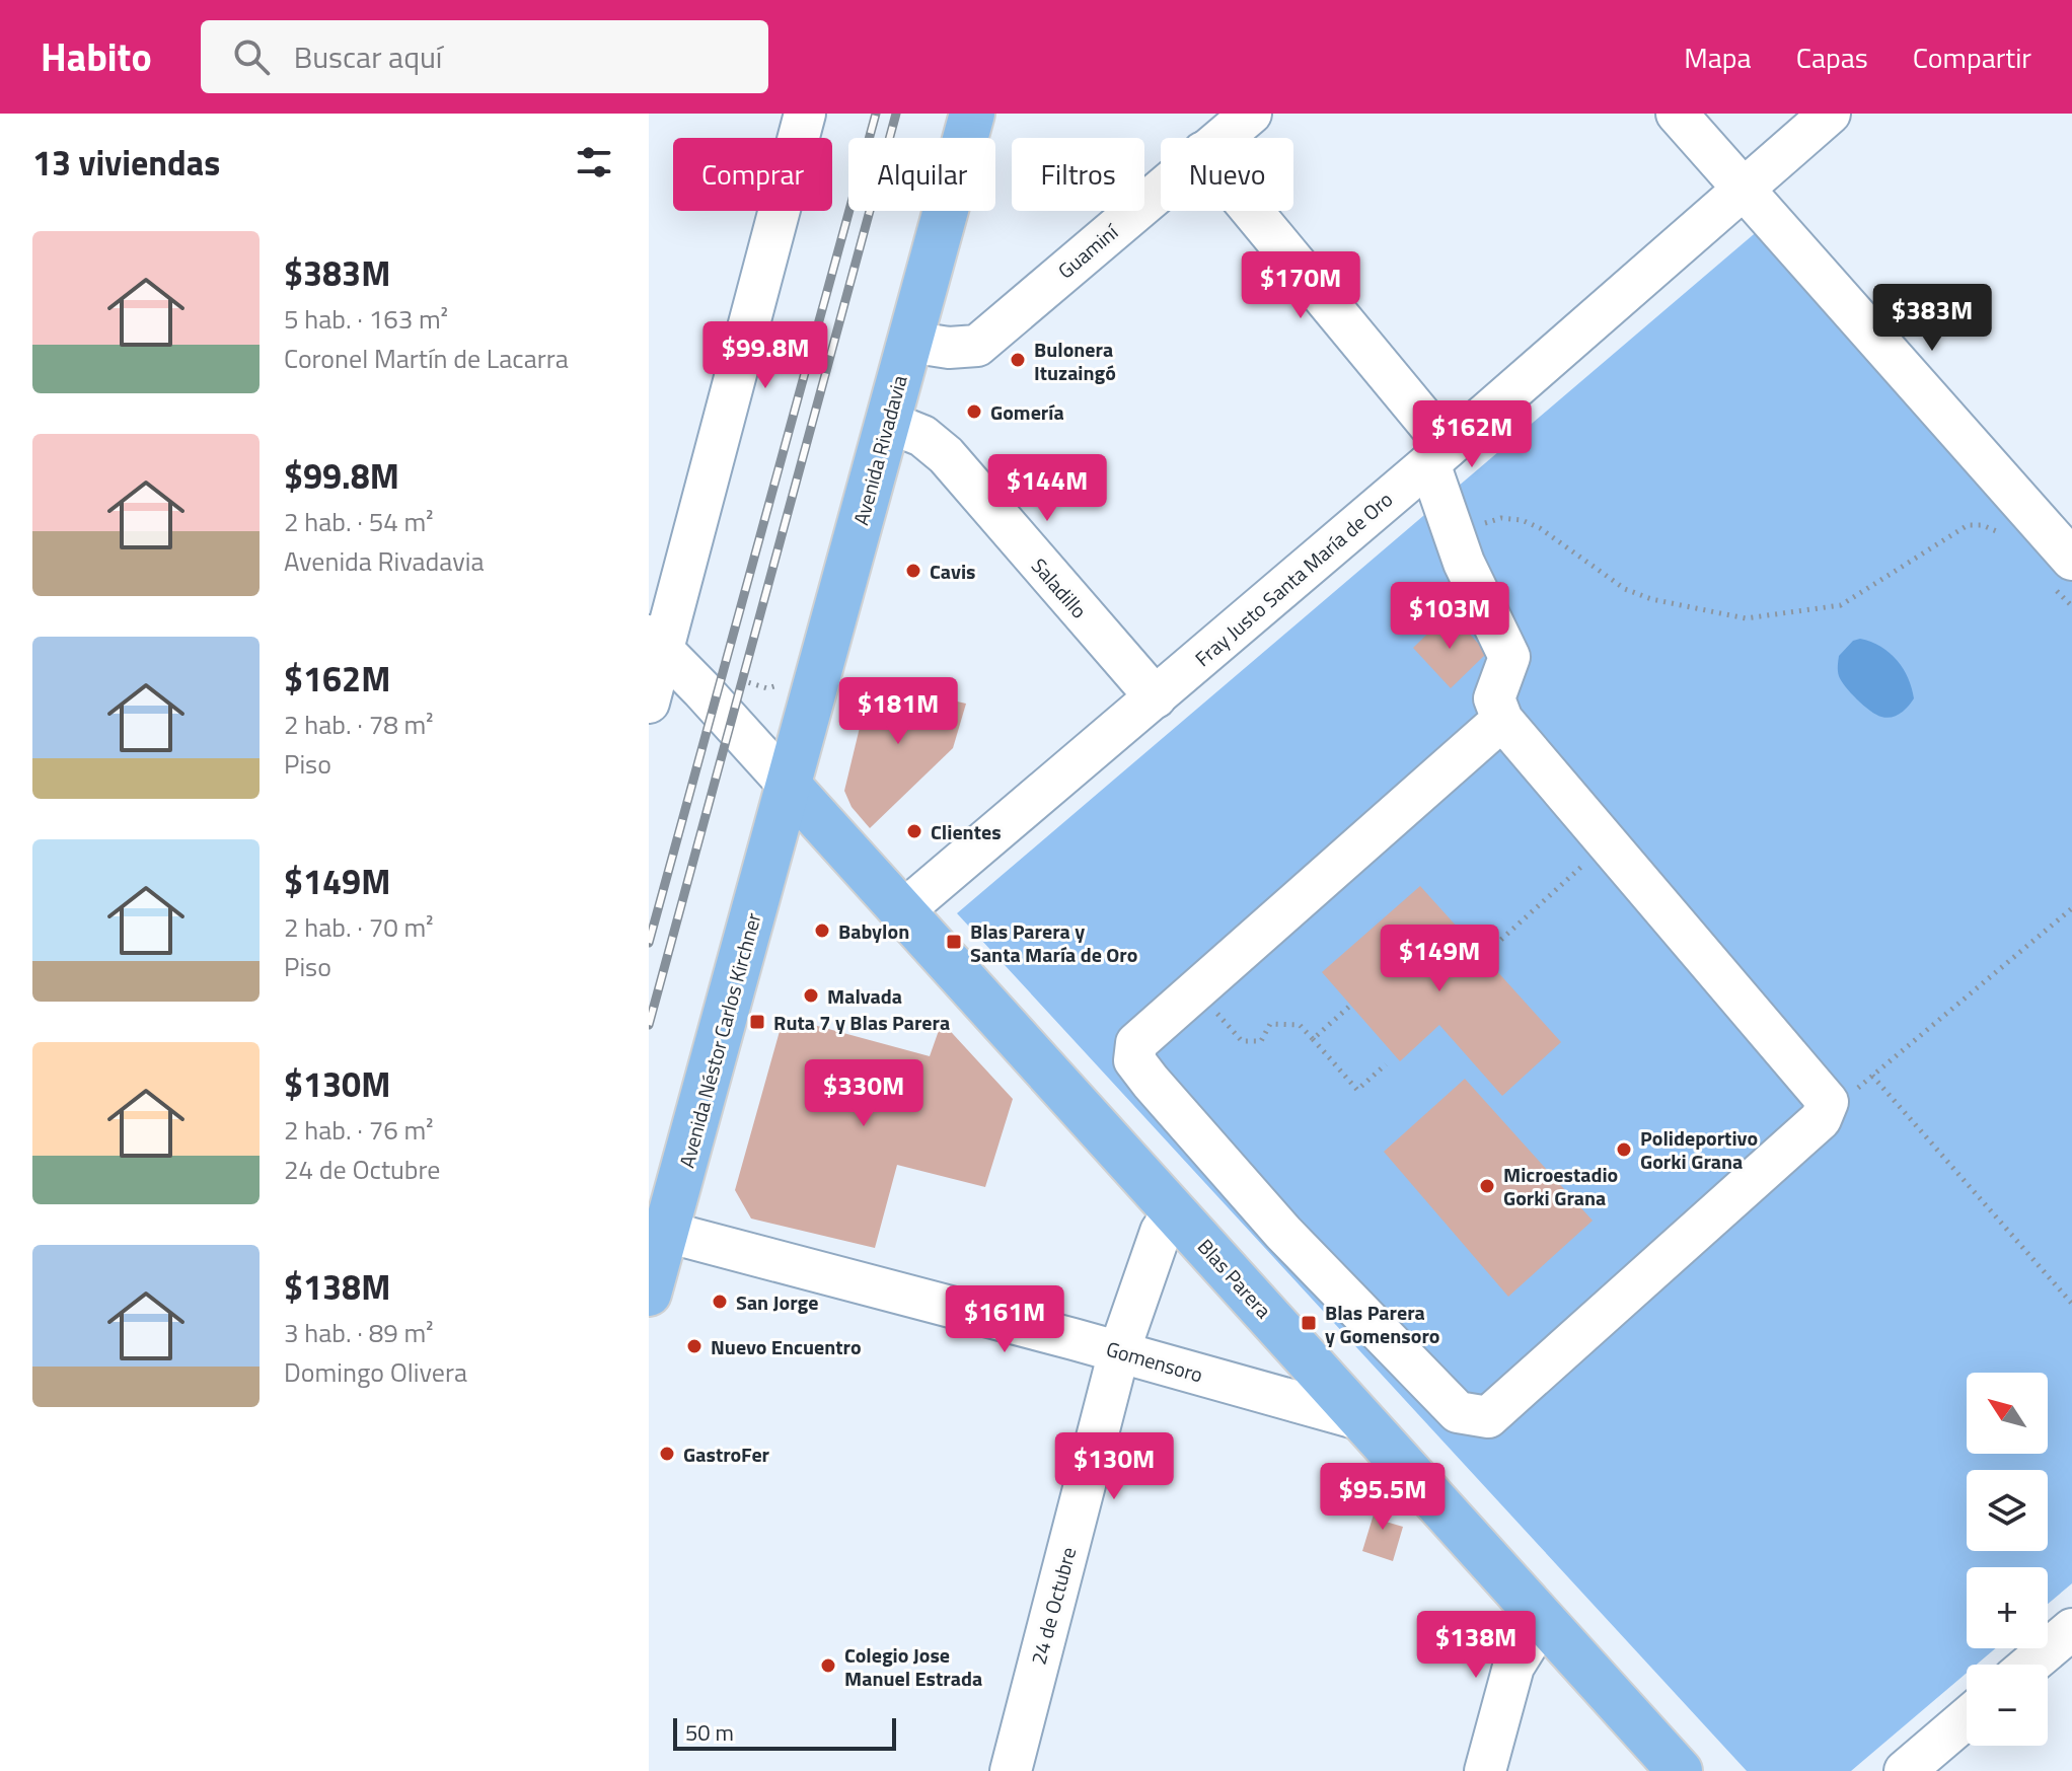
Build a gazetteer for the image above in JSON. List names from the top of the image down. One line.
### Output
{"streets":{"main road":["Avenida Rivadavia","Avenida Néstor Carlos Kirchner","Blas Parera"],"street":["Guaminí","Fray Justo Santa María de Oro","Saladillo","Gomensoro","24 de Octubre"]},"crossings":[["Guaminí","Avenida Rivadavia"],["Avenida Rivadavia","Saladillo"],["Avenida Rivadavia","Avenida Néstor Carlos Kirchner"],["Avenida Rivadavia","Blas Parera"],["Fray Justo Santa María de Oro","Saladillo"],["Fray Justo Santa María de Oro","Blas Parera"],["Avenida Néstor Carlos Kirchner","Blas Parera"],["Avenida Néstor Carlos Kirchner","Gomensoro"],["Blas Parera","Gomensoro"],["Blas Parera","24 de Octubre"],["Gomensoro","24 de Octubre"]],"places":{"other":["Bulonera Ituzaingó","Gomería","Cavis","Clientes","Babylon","Malvada","Polideportivo Gorki Grana","Microestadio Gorki Grana","San Jorge","Nuevo Encuentro","GastroFer","Colegio Jose Manuel Estrada"],"transit":["Blas Parera y Santa María de Oro","Ruta 7 y Blas Parera","Blas Parera y Gomensoro"]},"scale_bar":"50 m","north":"top left","page":{"header":"Habito","search":"Buscar aquí","nav":["Mapa","Capas","Compartir"],"heading":"13 viviendas","chip":["Comprar","Alquilar","Filtros","Nuevo"],"list":[{"name":"$383M","note":"5 hab. · 163 m² · Coronel Martín de Lacarra"},{"name":"$99.8M","note":"2 hab. · 54 m² · Avenida Rivadavia"},{"name":"$162M","note":"2 hab. · 78 m² · Piso"},{"name":"$149M","note":"2 hab. · 70 m² · Piso"},{"name":"$130M","note":"2 hab. · 76 m² · 24 de Octubre"},{"name":"$138M","note":"3 hab. · 89 m² · Domingo Olivera"}],"price":["$170M","$383M","$99.8M","$162M","$144M","$103M","$181M","$149M","$330M","$161M","$130M","$95.5M","$138M"],"map_buttons":["+","−"],"scale":"50 m"}}
